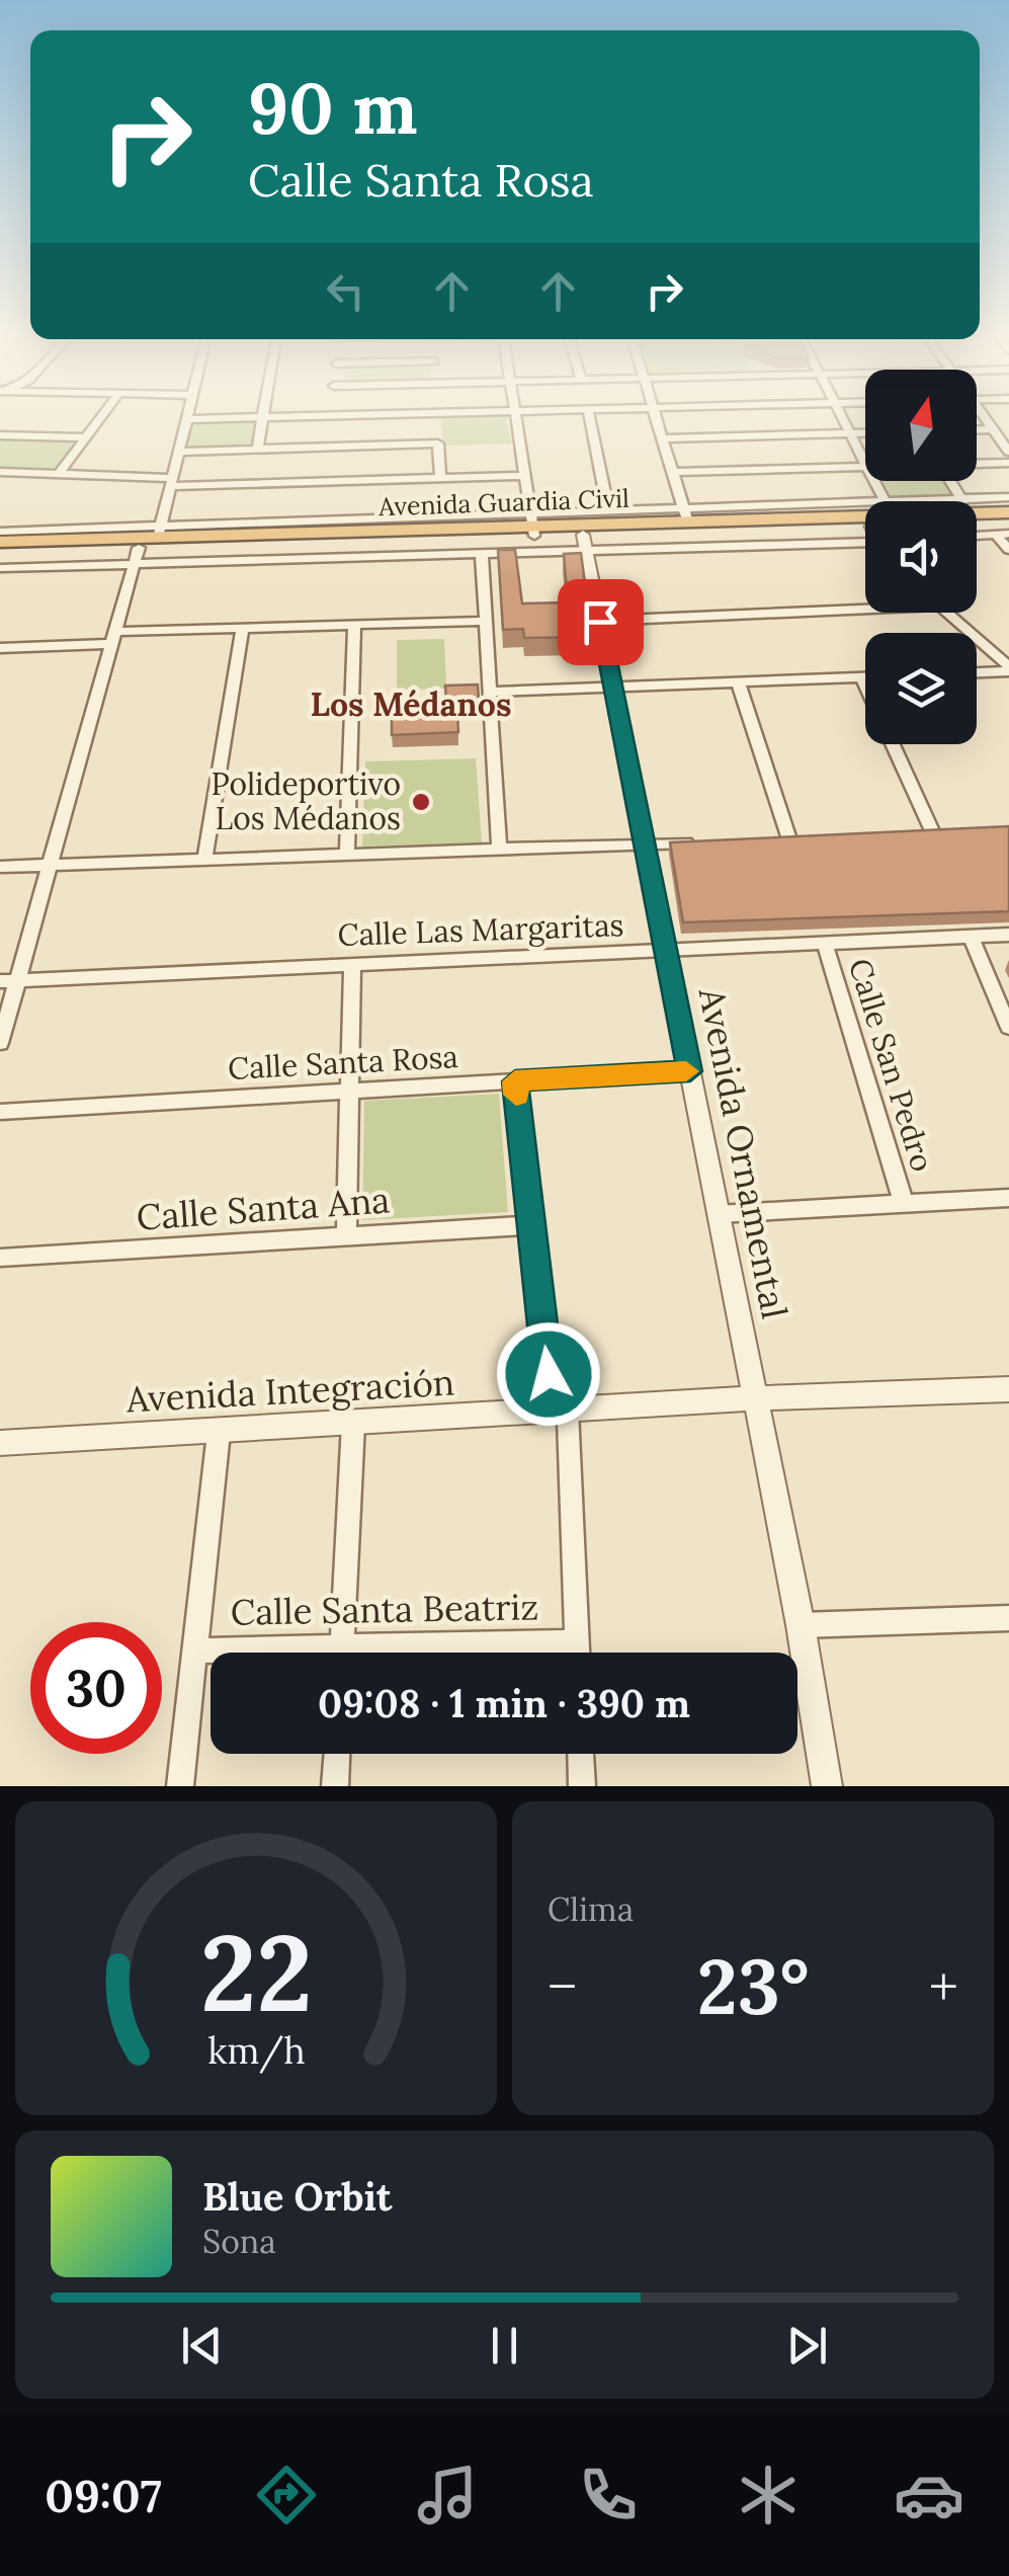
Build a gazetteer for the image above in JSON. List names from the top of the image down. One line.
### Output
{"streets":{"highway":["Avenida Guardia Civil"],"street":["Calle Las Margaritas","Calle Santa Rosa","Calle San Pedro","Avenida Ornamental","Calle Santa Ana","Avenida Integración","Calle Santa Beatriz"]},"crossings":[["Avenida Guardia Civil","Avenida Ornamental"],["Calle Las Margaritas","Calle San Pedro"],["Calle Las Margaritas","Avenida Ornamental"],["Calle Santa Rosa","Avenida Ornamental"],["Avenida Ornamental","Avenida Integración"]],"districts":["Los Médanos"],"places":["Polideportivo Los Médanos"],"north":"top","page":{"turn":["90 m","Calle Santa Rosa"],"limit":"30","trip":"09:08 · 1 min · 390 m","tile":"Clima","heat":["−","23°","+"],"song":["Blue Orbit","Sona"],"tabs":"09:07","gauge":["22","km/h"]}}
